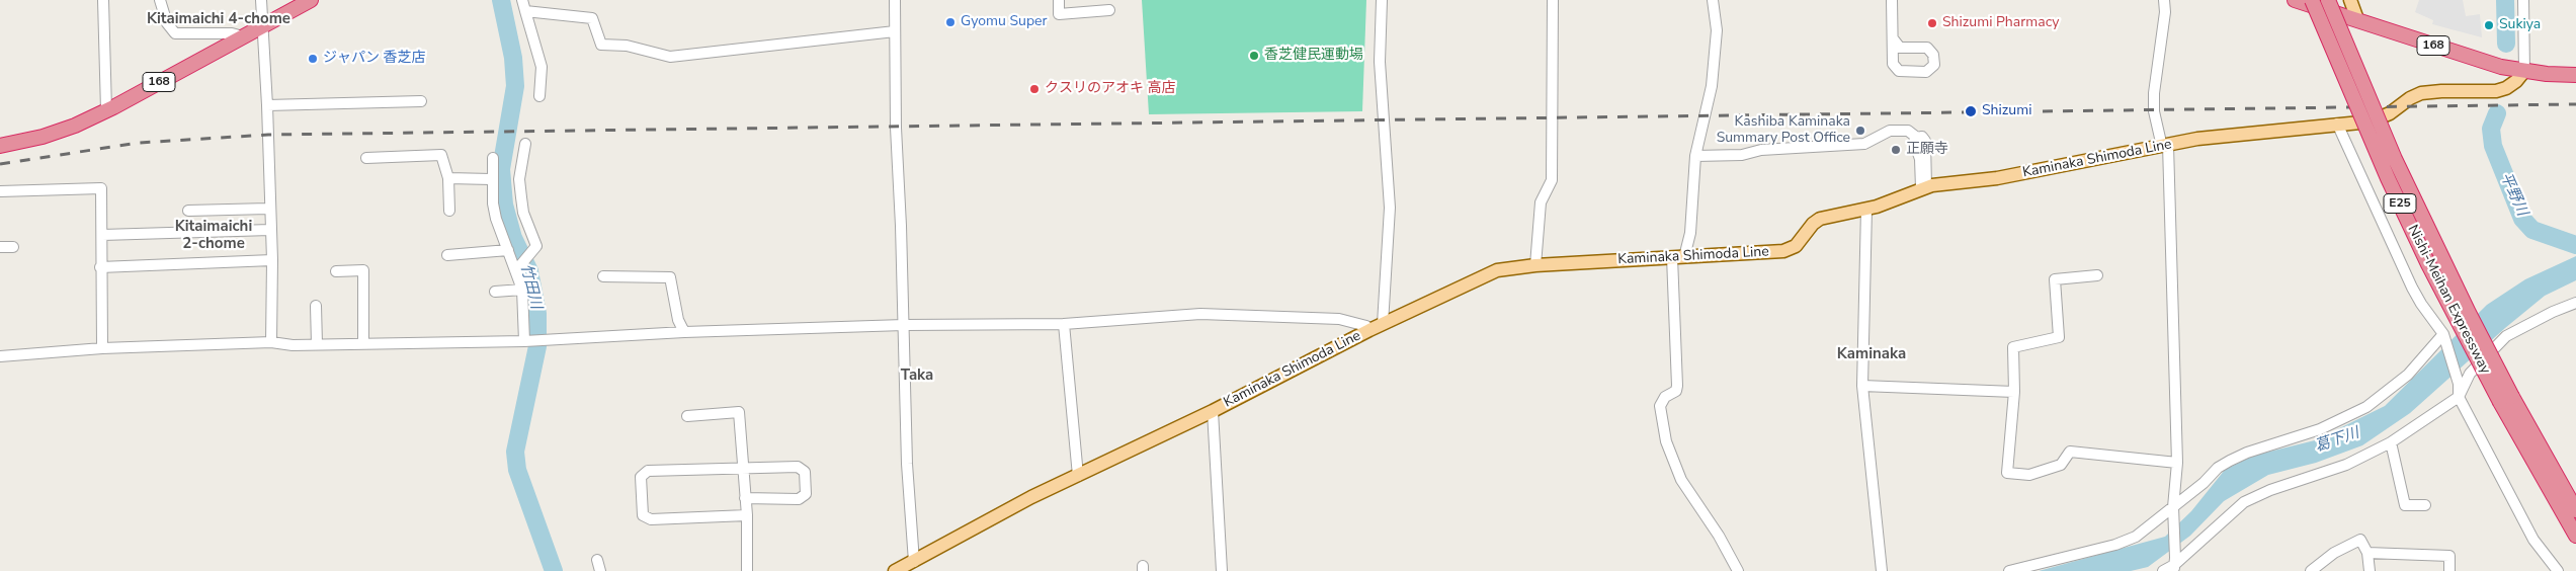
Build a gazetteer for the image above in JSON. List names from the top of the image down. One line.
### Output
{"streets":{"highway":["168","E25","Nishi-Meihan Expressway"],"main road":["Kaminaka Shimoda Line"]},"crossings":[["168","Kaminaka Shimoda Line"]],"districts":["Kitaimaichi 4-chome","Kitaimaichi 2-chome","Kaminaka","Taka"],"water":["平野川","竹田川","葛下川"],"places":["Gyomu Super","Shizumi Pharmacy","Sukiya","香芝健民運動場","ジャパン 香芝店","クスリのアオキ 高店","Shizumi","Kashiba Kaminaka Summary Post Office","正願寺"]}
